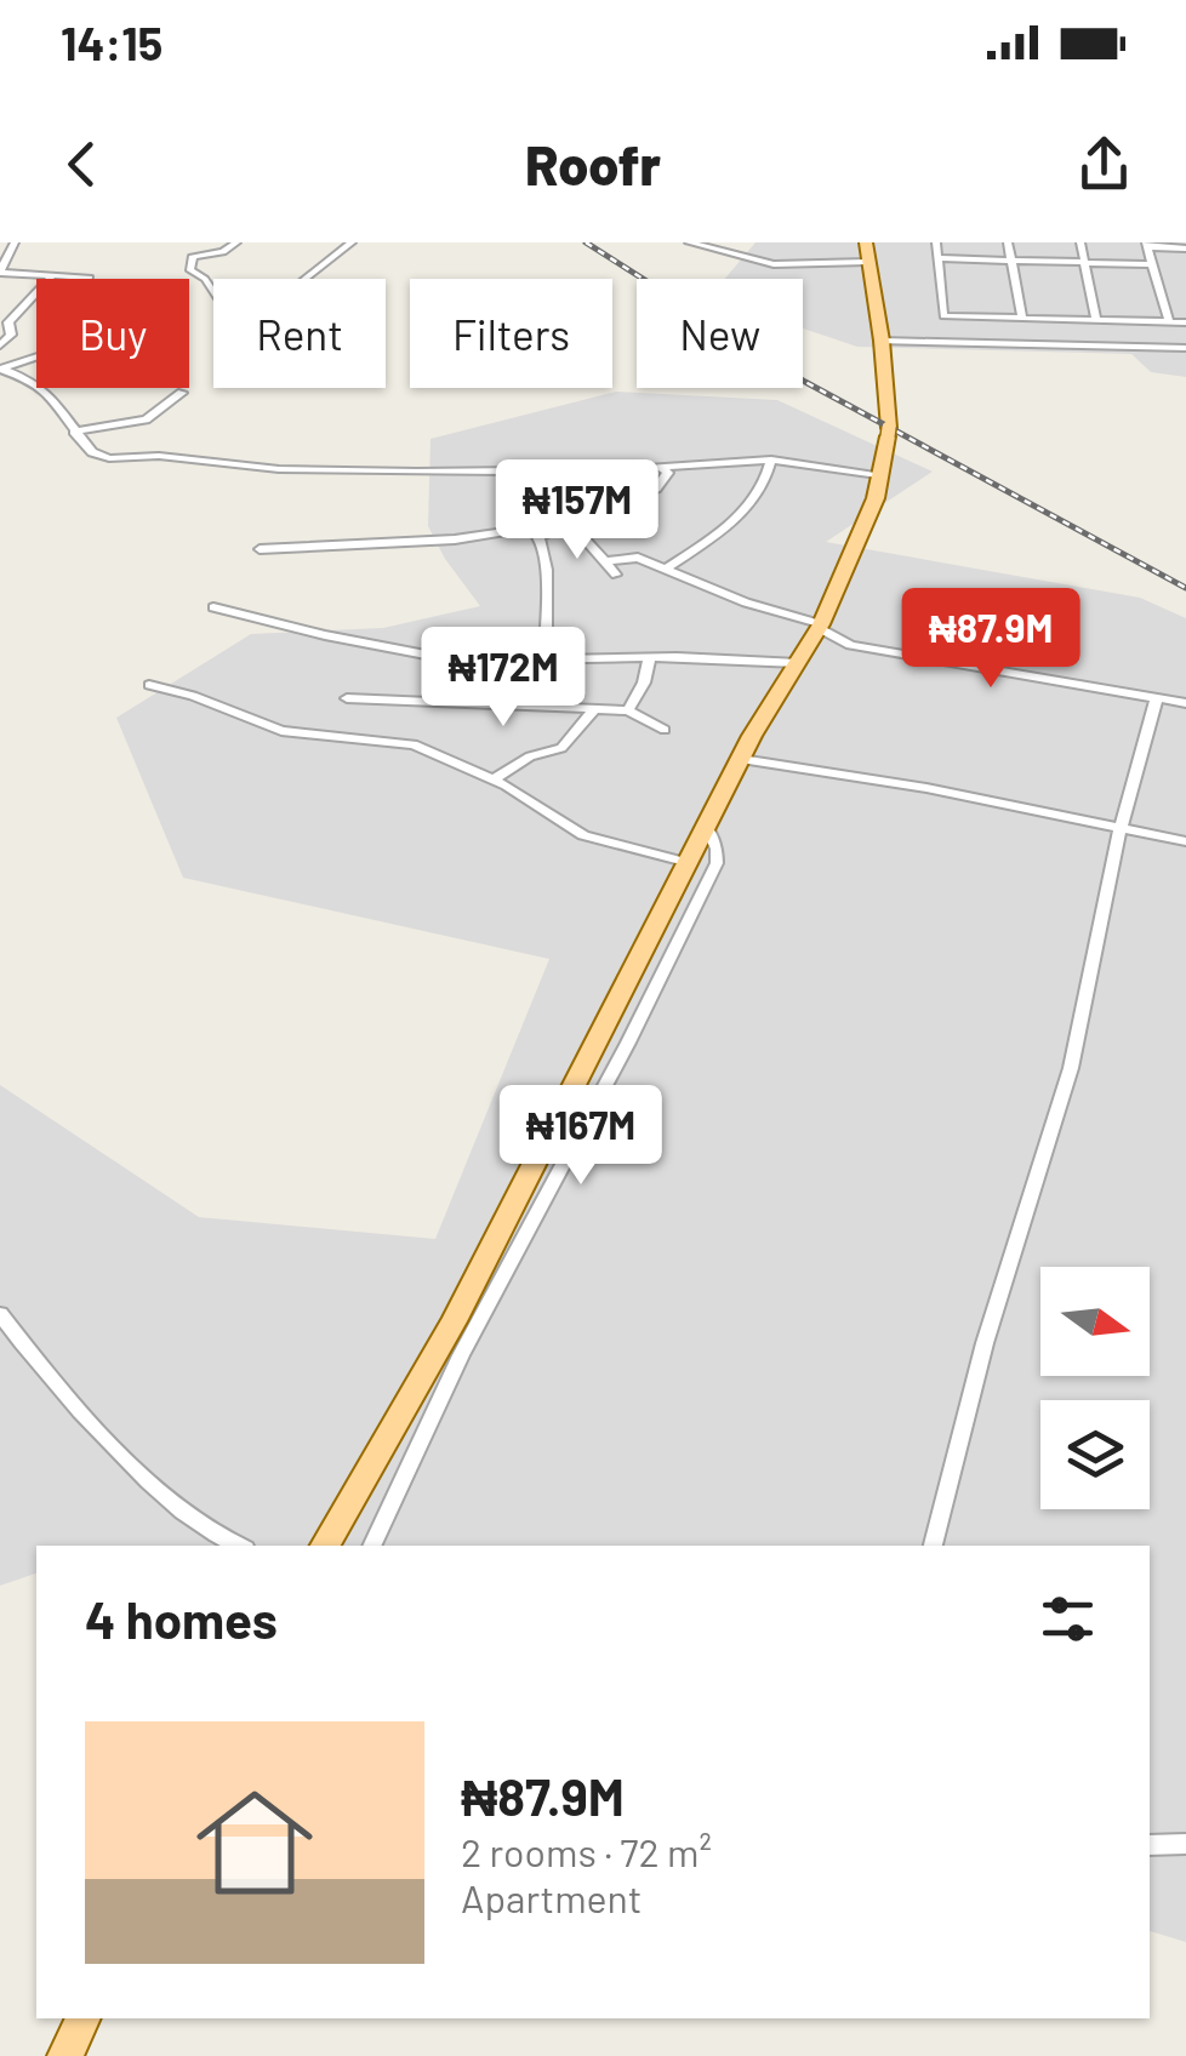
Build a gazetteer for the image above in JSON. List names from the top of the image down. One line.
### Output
{"north":"right","page":{"status":"14:15","header":"Roofr","chip":["Buy","Rent","Filters","New"],"price":["₦157M","₦87.9M","₦172M","₦167M"],"heading":"4 homes","list":[{"name":"₦87.9M","note":"2 rooms · 72 m² · Apartment"}]}}
